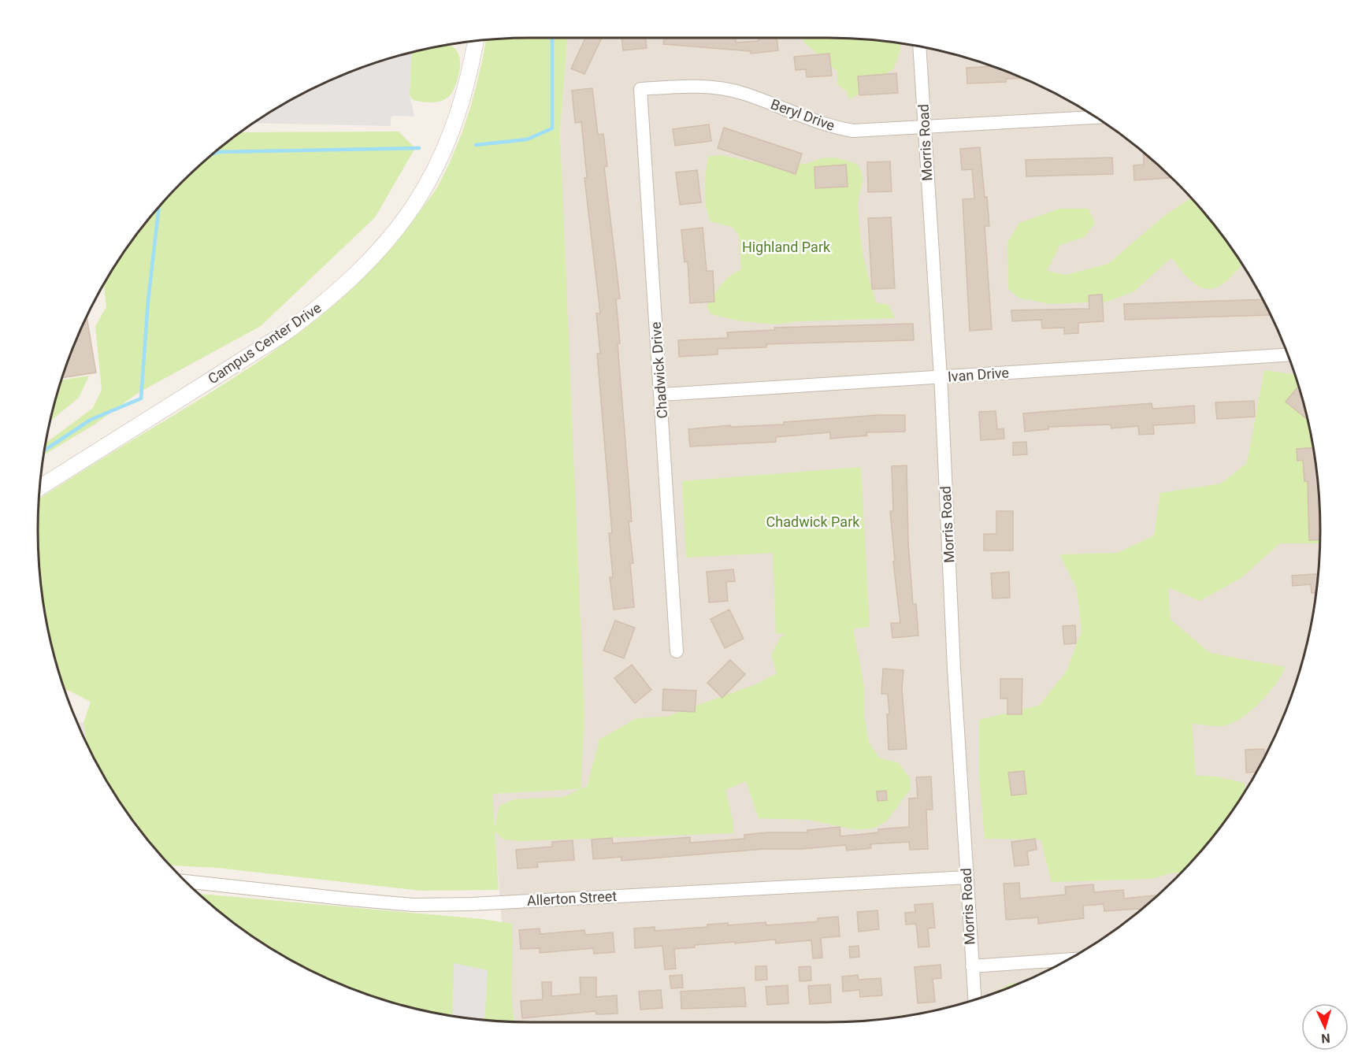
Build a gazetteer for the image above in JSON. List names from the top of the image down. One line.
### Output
{"streets":{"street":["Beryl Drive","Morris Road","Campus Center Drive","Chadwick Drive","Ivan Drive","Allerton Street"]},"crossings":[["Beryl Drive","Morris Road"],["Beryl Drive","Chadwick Drive"],["Morris Road","Ivan Drive"],["Morris Road","Allerton Street"],["Chadwick Drive","Ivan Drive"]],"parks":["Highland Park","Chadwick Park"],"north":"bottom"}
